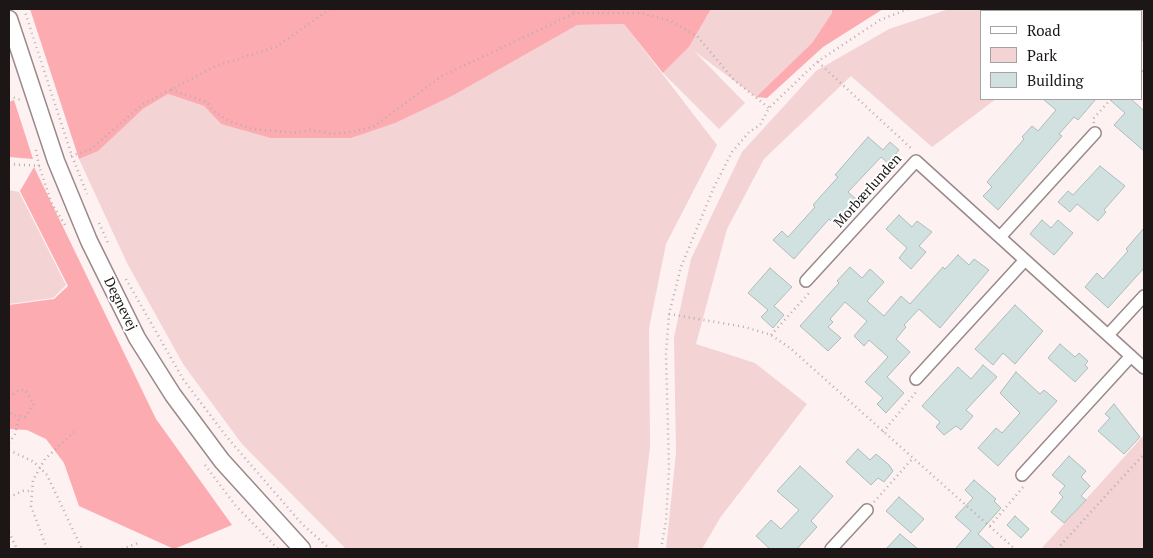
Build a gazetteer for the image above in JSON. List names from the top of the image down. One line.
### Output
{"streets":{"street":["Morbærlunden","Degnevej"]},"legend":["Road","Park","Building"]}
